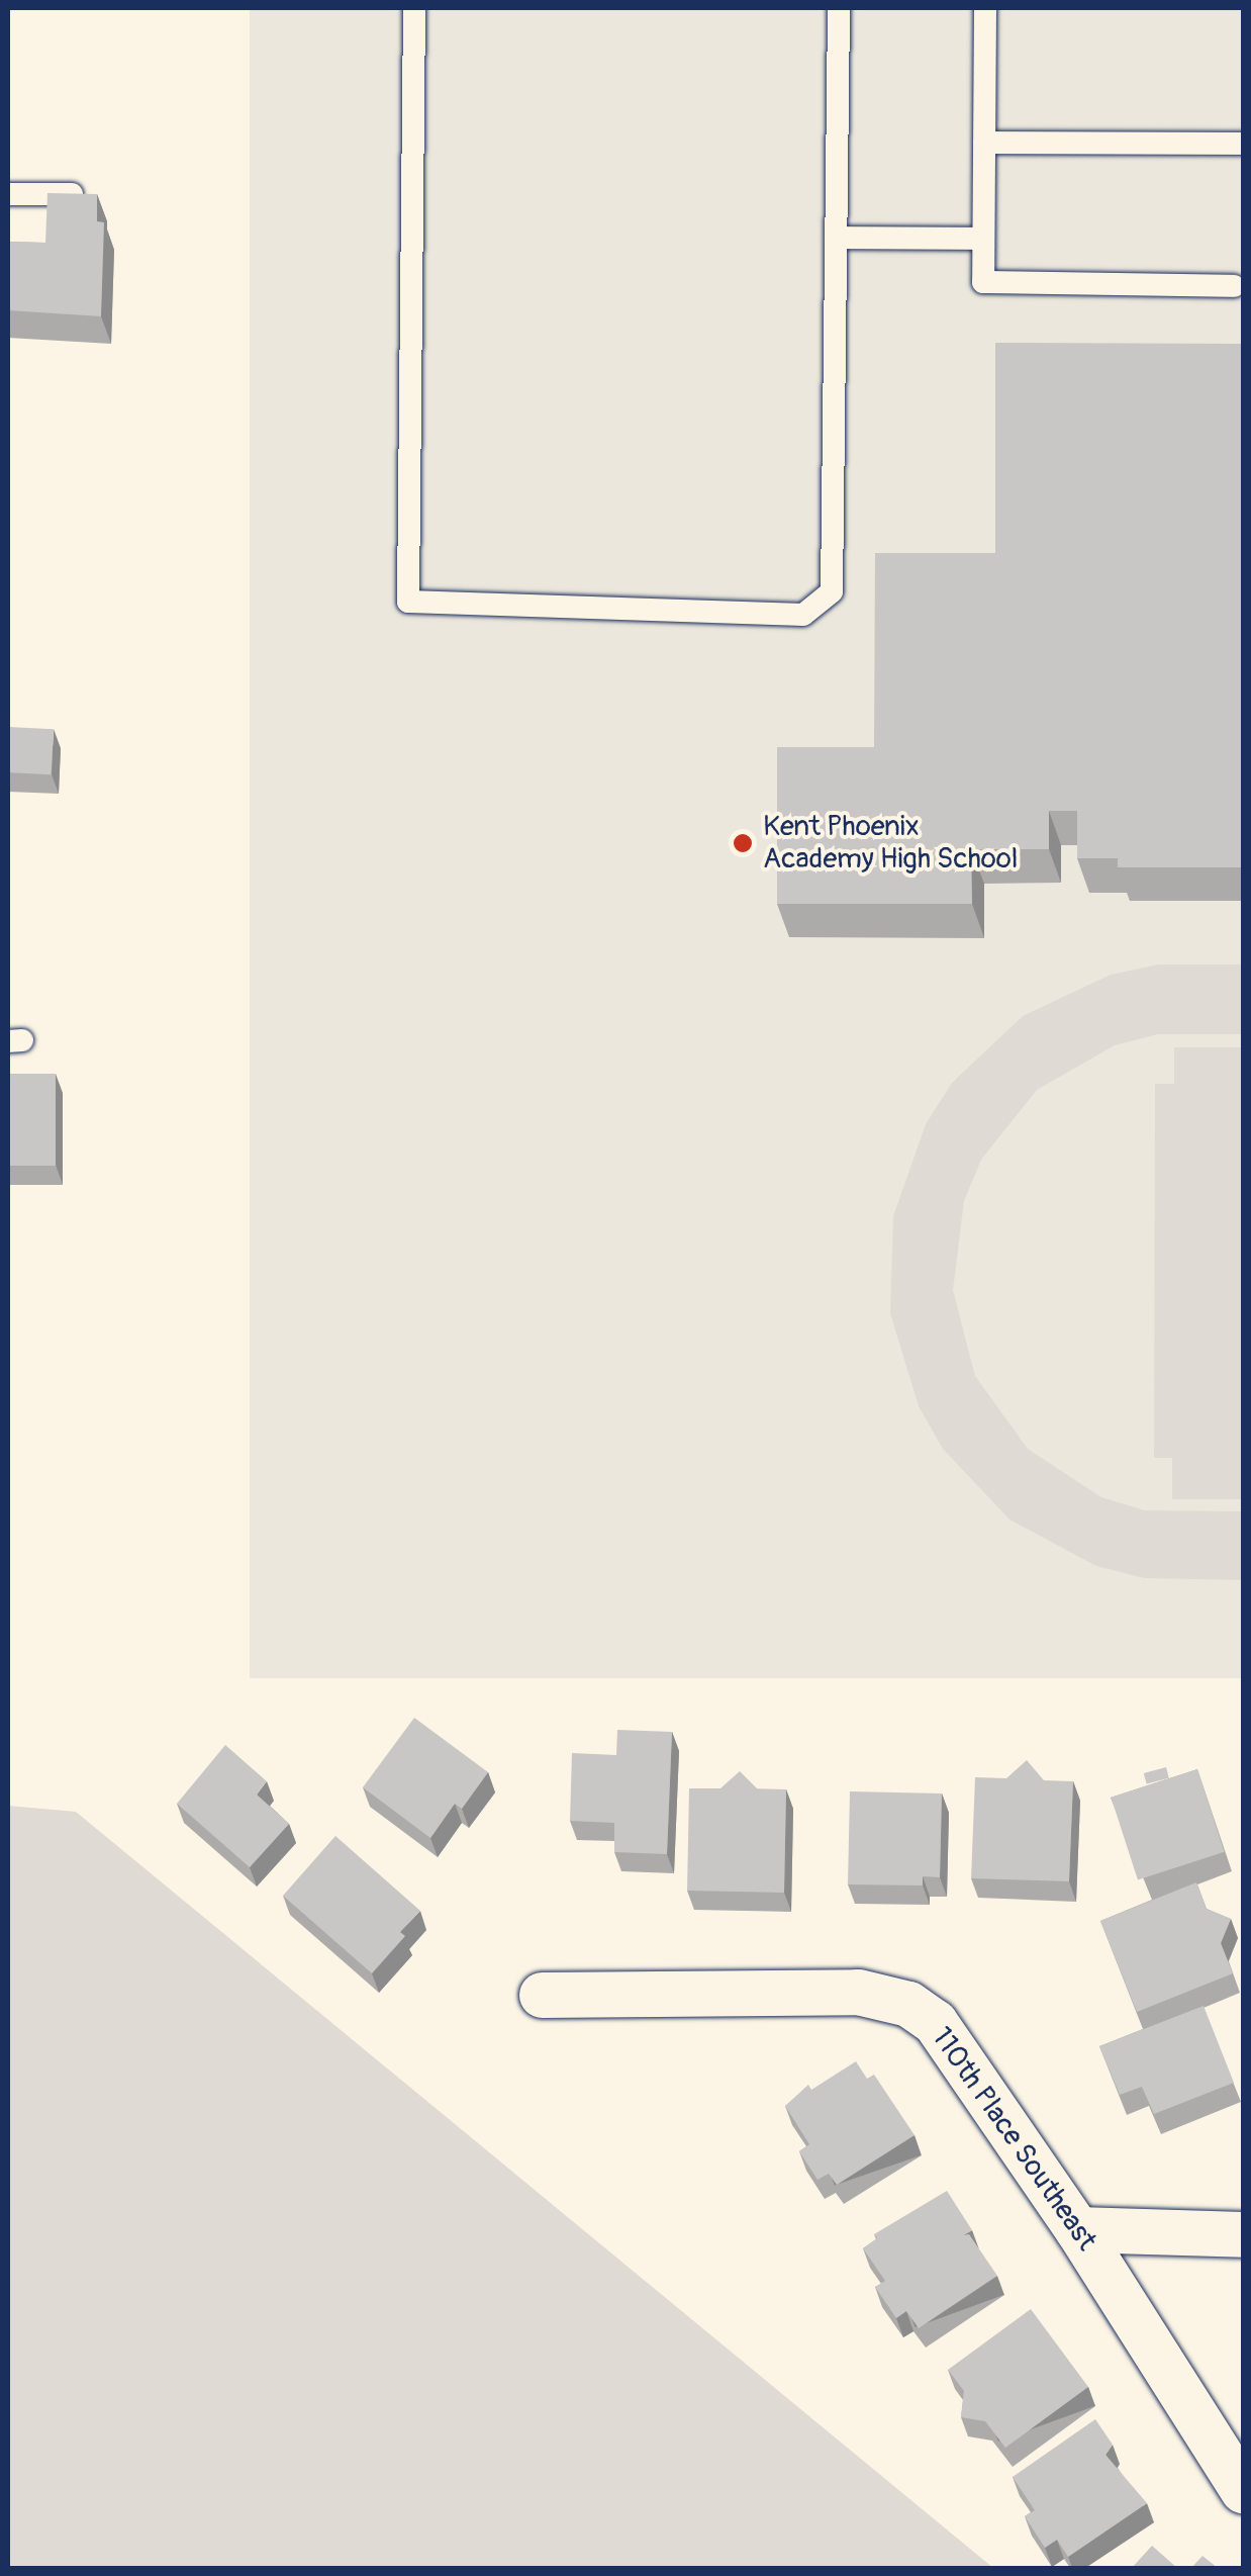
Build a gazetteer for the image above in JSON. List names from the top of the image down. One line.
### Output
{"streets":{"street":["110th Place Southeast"]},"places":["Kent Phoenix Academy High School"]}
